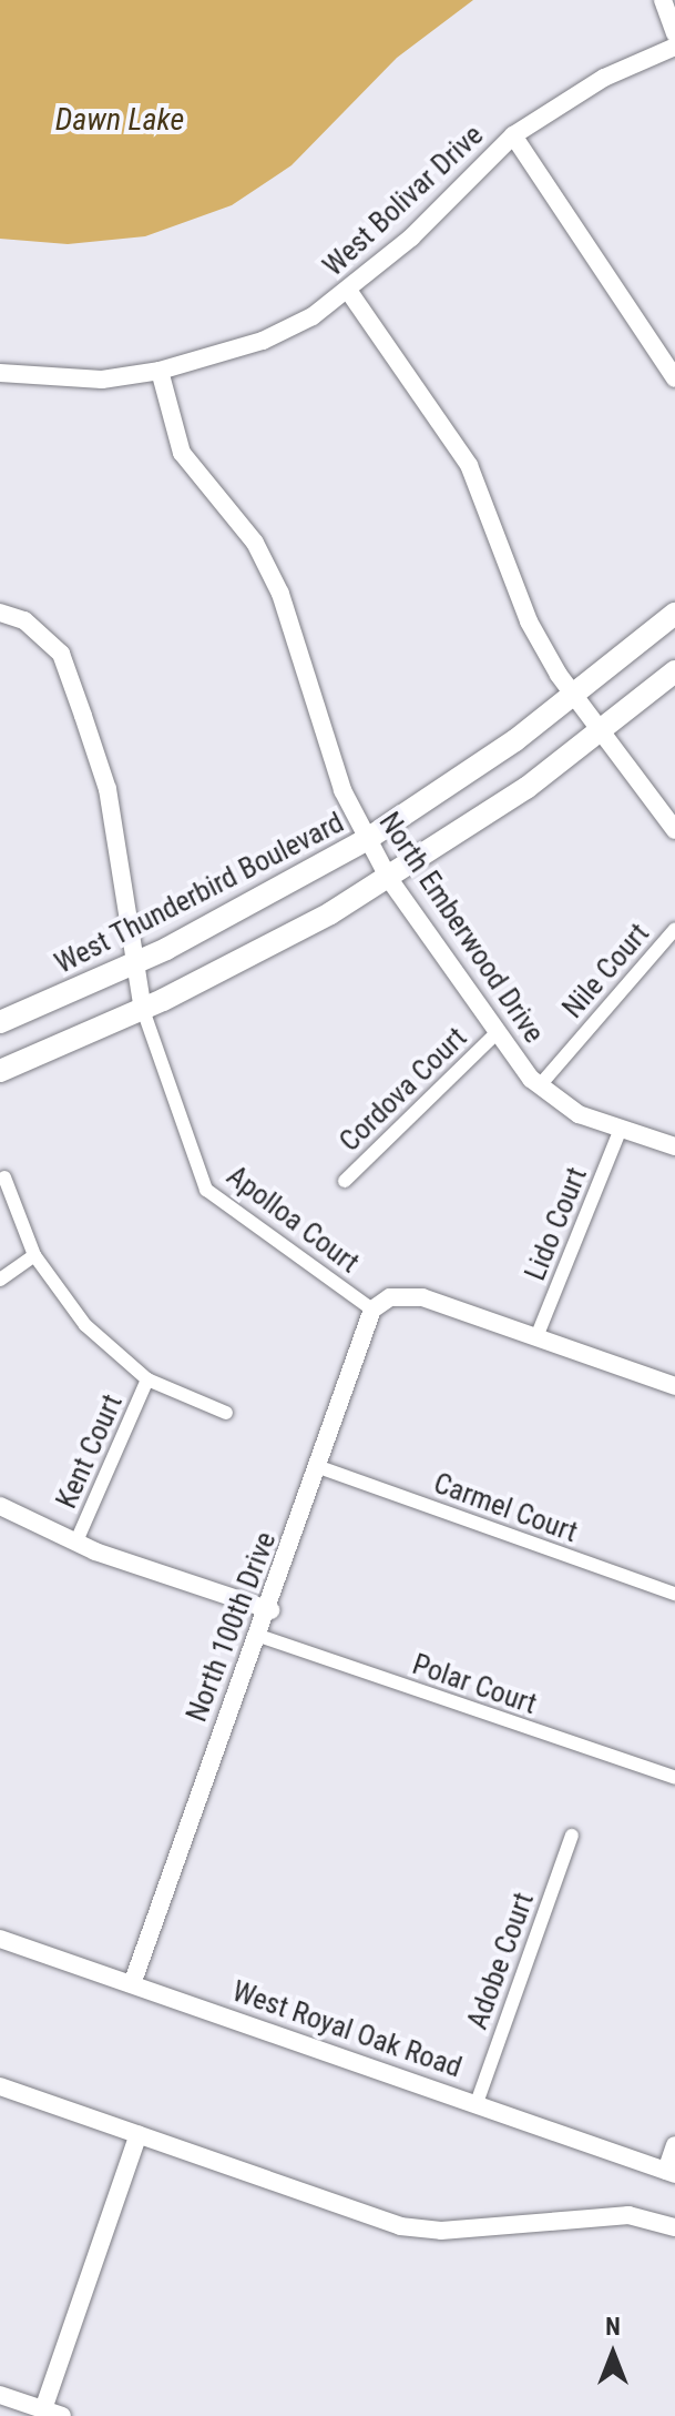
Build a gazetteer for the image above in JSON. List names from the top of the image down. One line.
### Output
{"streets":{"street":["West Bolivar Drive","West Thunderbird Boulevard","North Emberwood Drive","Nile Court","Cordova Court","Apolloa Court","Lido Court","Kent Court","Carmel Court","North 100th Drive","Polar Court","Adobe Court","West Royal Oak Road"]},"crossings":[["West Bolivar Drive","North Emberwood Drive"],["West Thunderbird Boulevard","North Emberwood Drive"],["North Emberwood Drive","Nile Court"],["North Emberwood Drive","Cordova Court"],["North Emberwood Drive","Lido Court"],["Apolloa Court","North 100th Drive"],["Carmel Court","North 100th Drive"],["North 100th Drive","Polar Court"],["North 100th Drive","West Royal Oak Road"],["Adobe Court","West Royal Oak Road"]],"water":["Dawn Lake"],"north":"top"}
